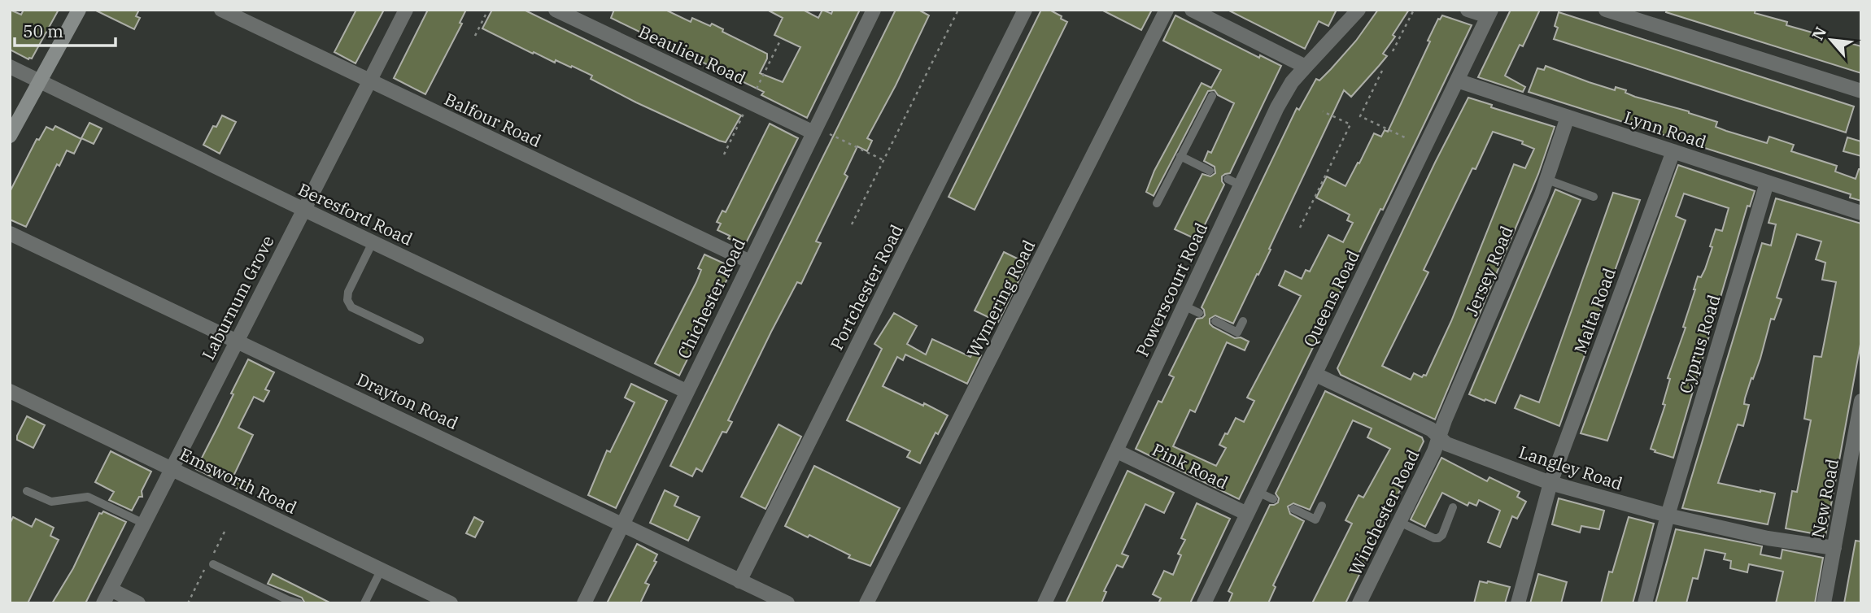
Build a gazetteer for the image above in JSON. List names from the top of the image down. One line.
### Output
{"streets":{"street":["Beaulieu Road","Balfour Road","Lynn Road","Beresford Road","Jersey Road","Portchester Road","Powerscourt Road","Laburnum Grove","Chichester Road","Wymering Road","Queens Road","Malta Road","Cyprus Road","Drayton Road","Pink Road","Langley Road","Emsworth Road","New Road","Winchester Road"]},"crossings":[["Beaulieu Road","Chichester Road"],["Balfour Road","Laburnum Grove"],["Balfour Road","Chichester Road"],["Lynn Road","Jersey Road"],["Lynn Road","Queens Road"],["Lynn Road","Malta Road"],["Lynn Road","Cyprus Road"],["Beresford Road","Laburnum Grove"],["Beresford Road","Chichester Road"],["Jersey Road","Langley Road"],["Jersey Road","Winchester Road"],["Portchester Road","Drayton Road"],["Powerscourt Road","Pink Road"],["Laburnum Grove","Drayton Road"],["Laburnum Grove","Emsworth Road"],["Chichester Road","Drayton Road"],["Queens Road","Pink Road"],["Queens Road","Langley Road"],["Malta Road","Langley Road"],["Cyprus Road","Langley Road"],["Langley Road","New Road"],["Langley Road","Winchester Road"]],"scale_bar":"50 m","north":"top left"}
